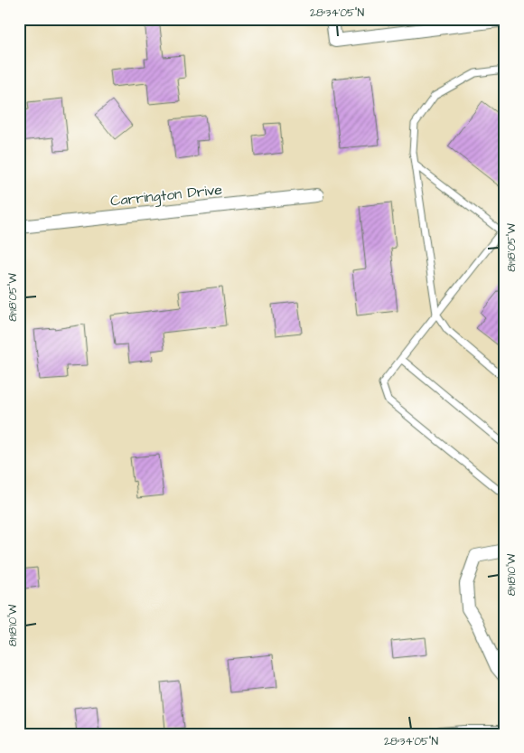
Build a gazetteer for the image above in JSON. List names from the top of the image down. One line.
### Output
{"streets":{"street":["Carrington Drive"]},"coordinates":["28°34'05\"N","81°18'05\"W","81°18'10\"W"]}
